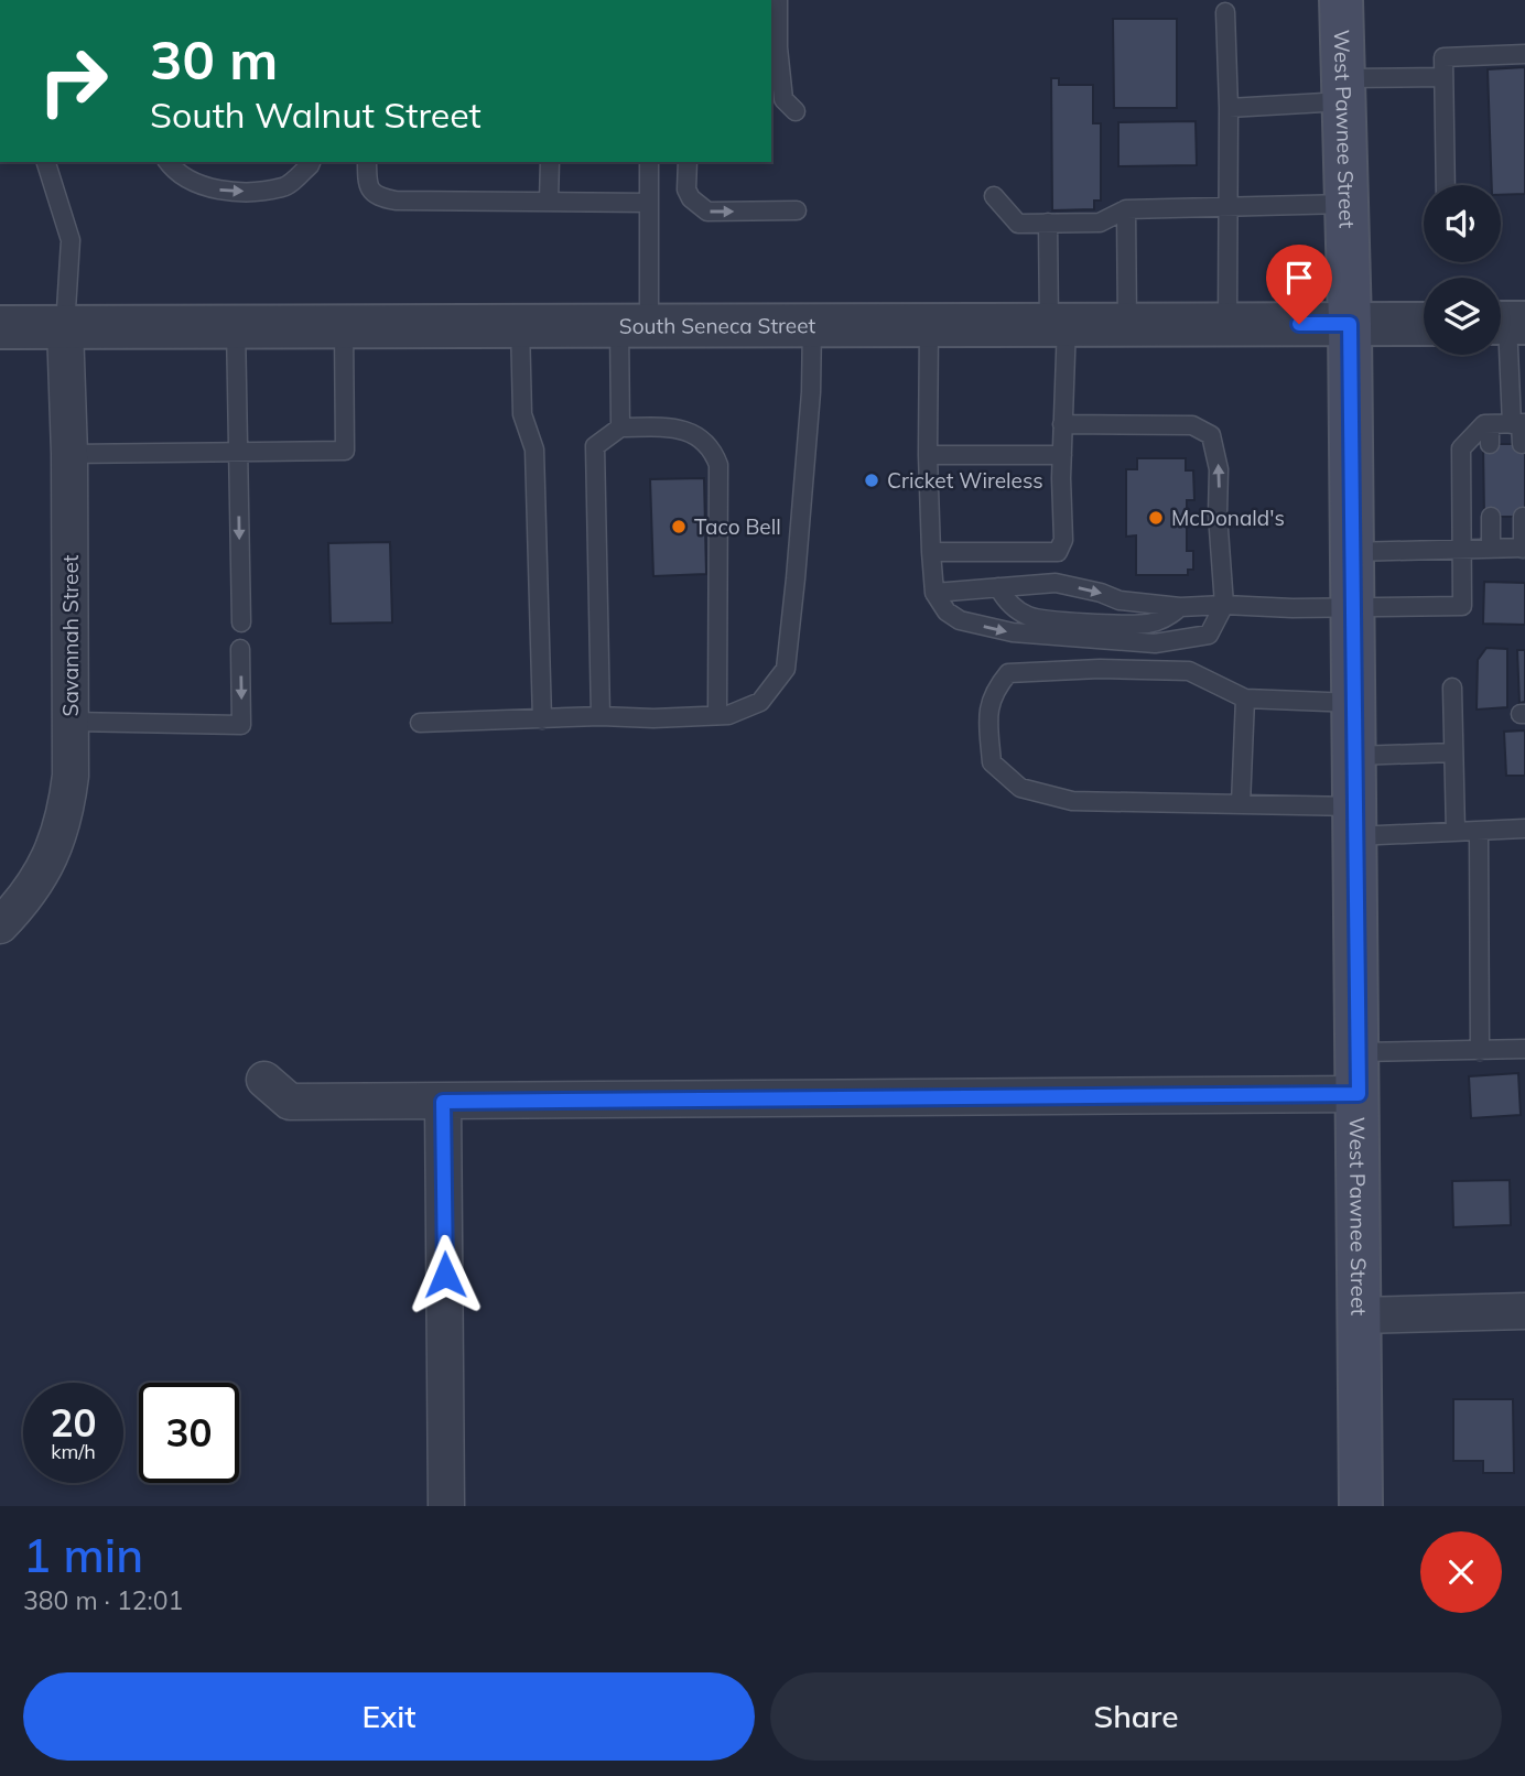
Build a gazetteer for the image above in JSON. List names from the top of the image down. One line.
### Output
{"streets":{"main road":["West Pawnee Street"],"street":["South Seneca Street","Savannah Street"]},"crossings":[["West Pawnee Street","South Seneca Street"],["South Seneca Street","Savannah Street"]],"places":["Cricket Wireless","McDonald's","Taco Bell"],"page":{"turn":["30 m","South Walnut Street"],"speed":"20 km/h","limit":"30","heading":["1 min","380 m · 12:01"],"buttons":["Exit","Share"]}}
